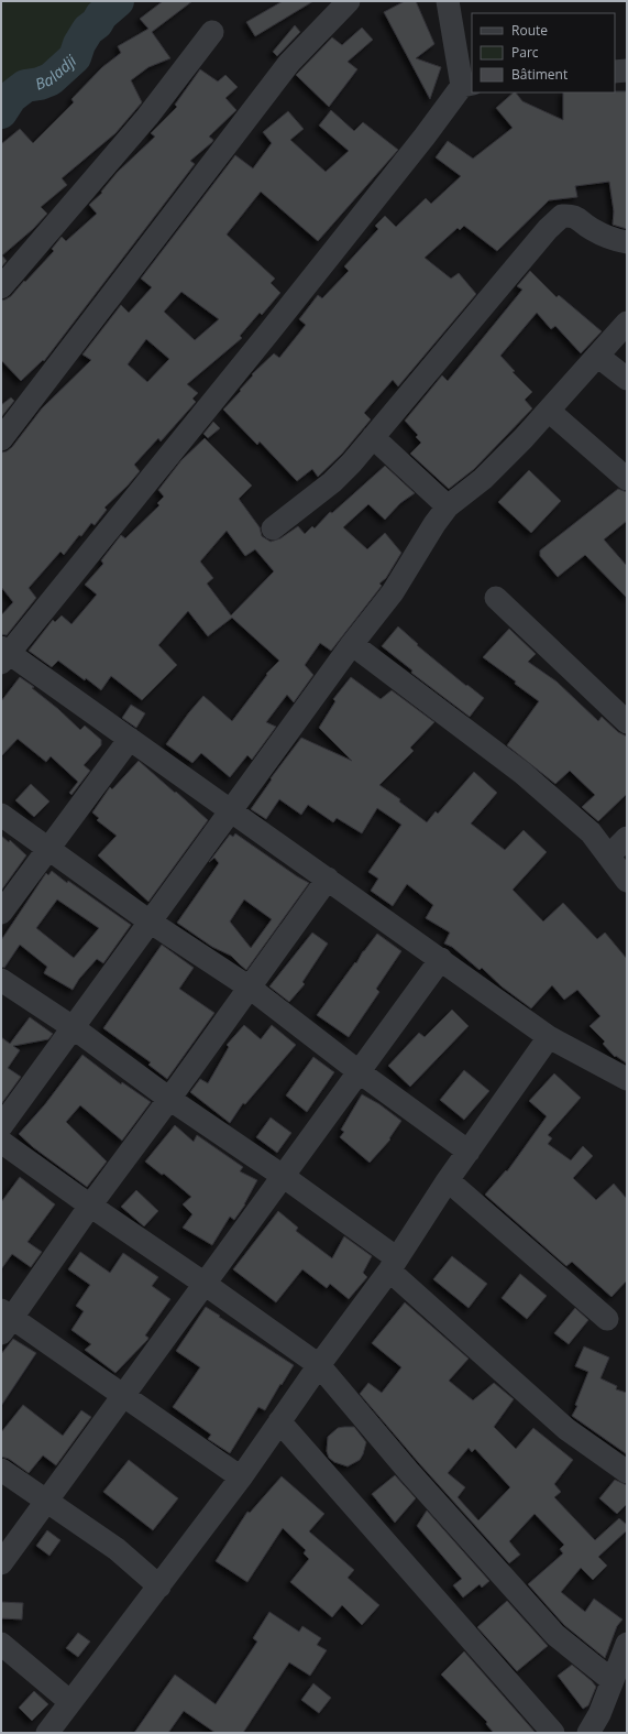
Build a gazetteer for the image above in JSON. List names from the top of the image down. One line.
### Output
{"water":["Baladji"],"legend":["Route","Parc","Bâtiment"]}
